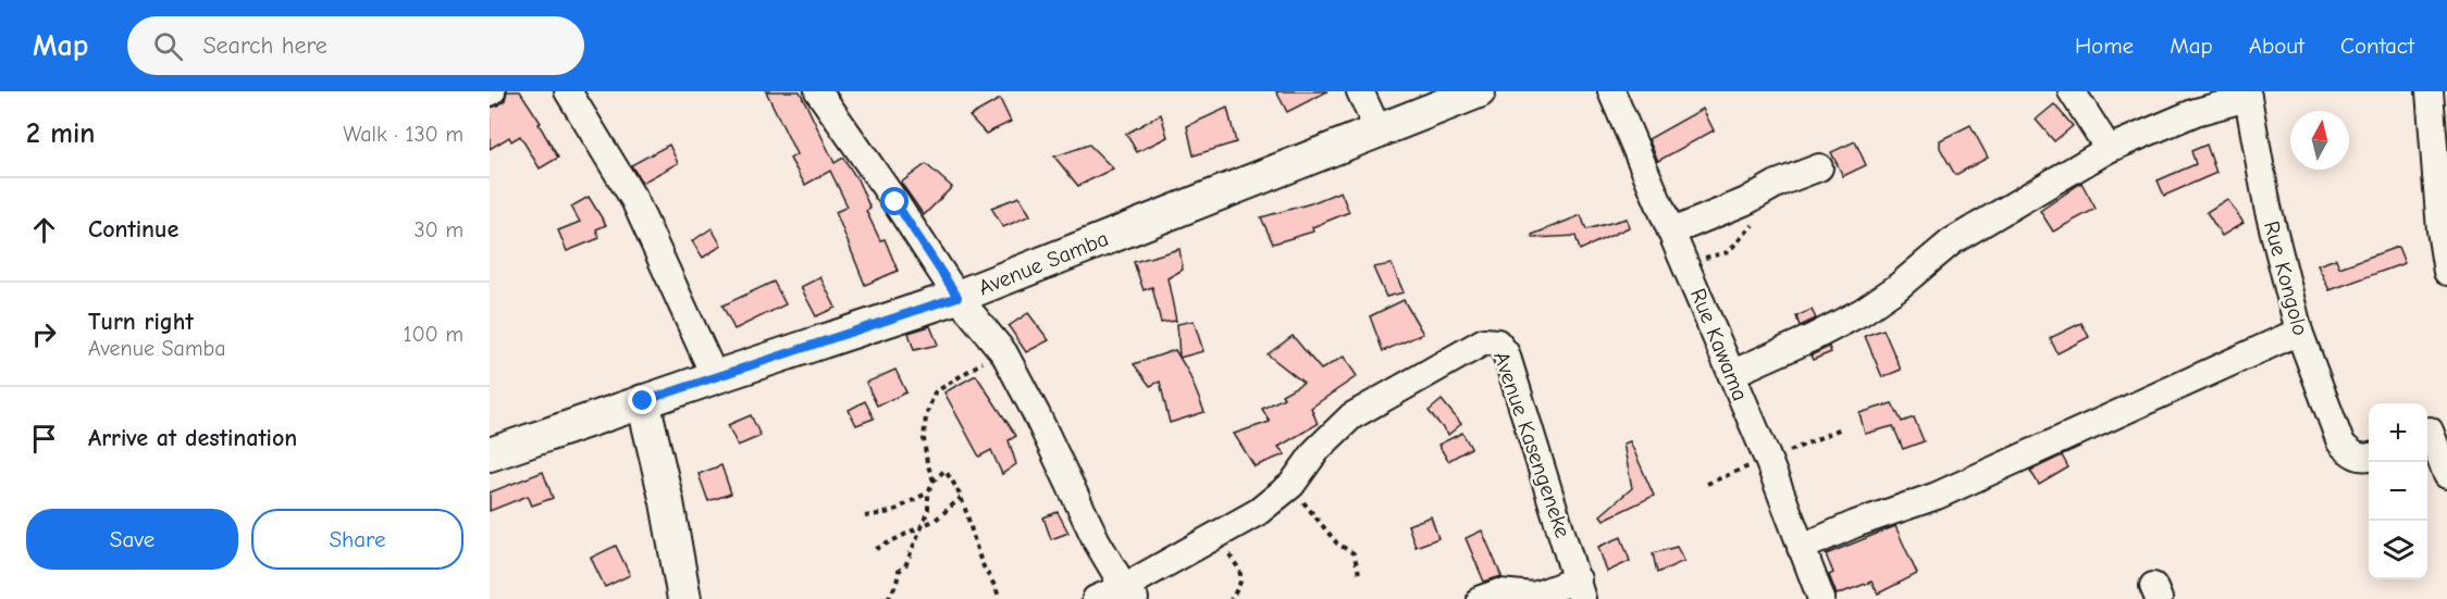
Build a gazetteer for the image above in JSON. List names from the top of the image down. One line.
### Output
{"streets":{"street":["Avenue Samba","Rue Kongolo","Rue Kawama","Avenue Kasengeneke"]},"north":"top","page":{"header":"Map","search":"Search here","nav":["Home","Map","About","Contact"],"heading":["2 min","Walk · 130 m"],"list":[["Continue","30 m"],["Turn right","Avenue Samba","100 m"],"Arrive at destination"],"map_buttons":["+","−"],"buttons":["Save","Share"]}}
